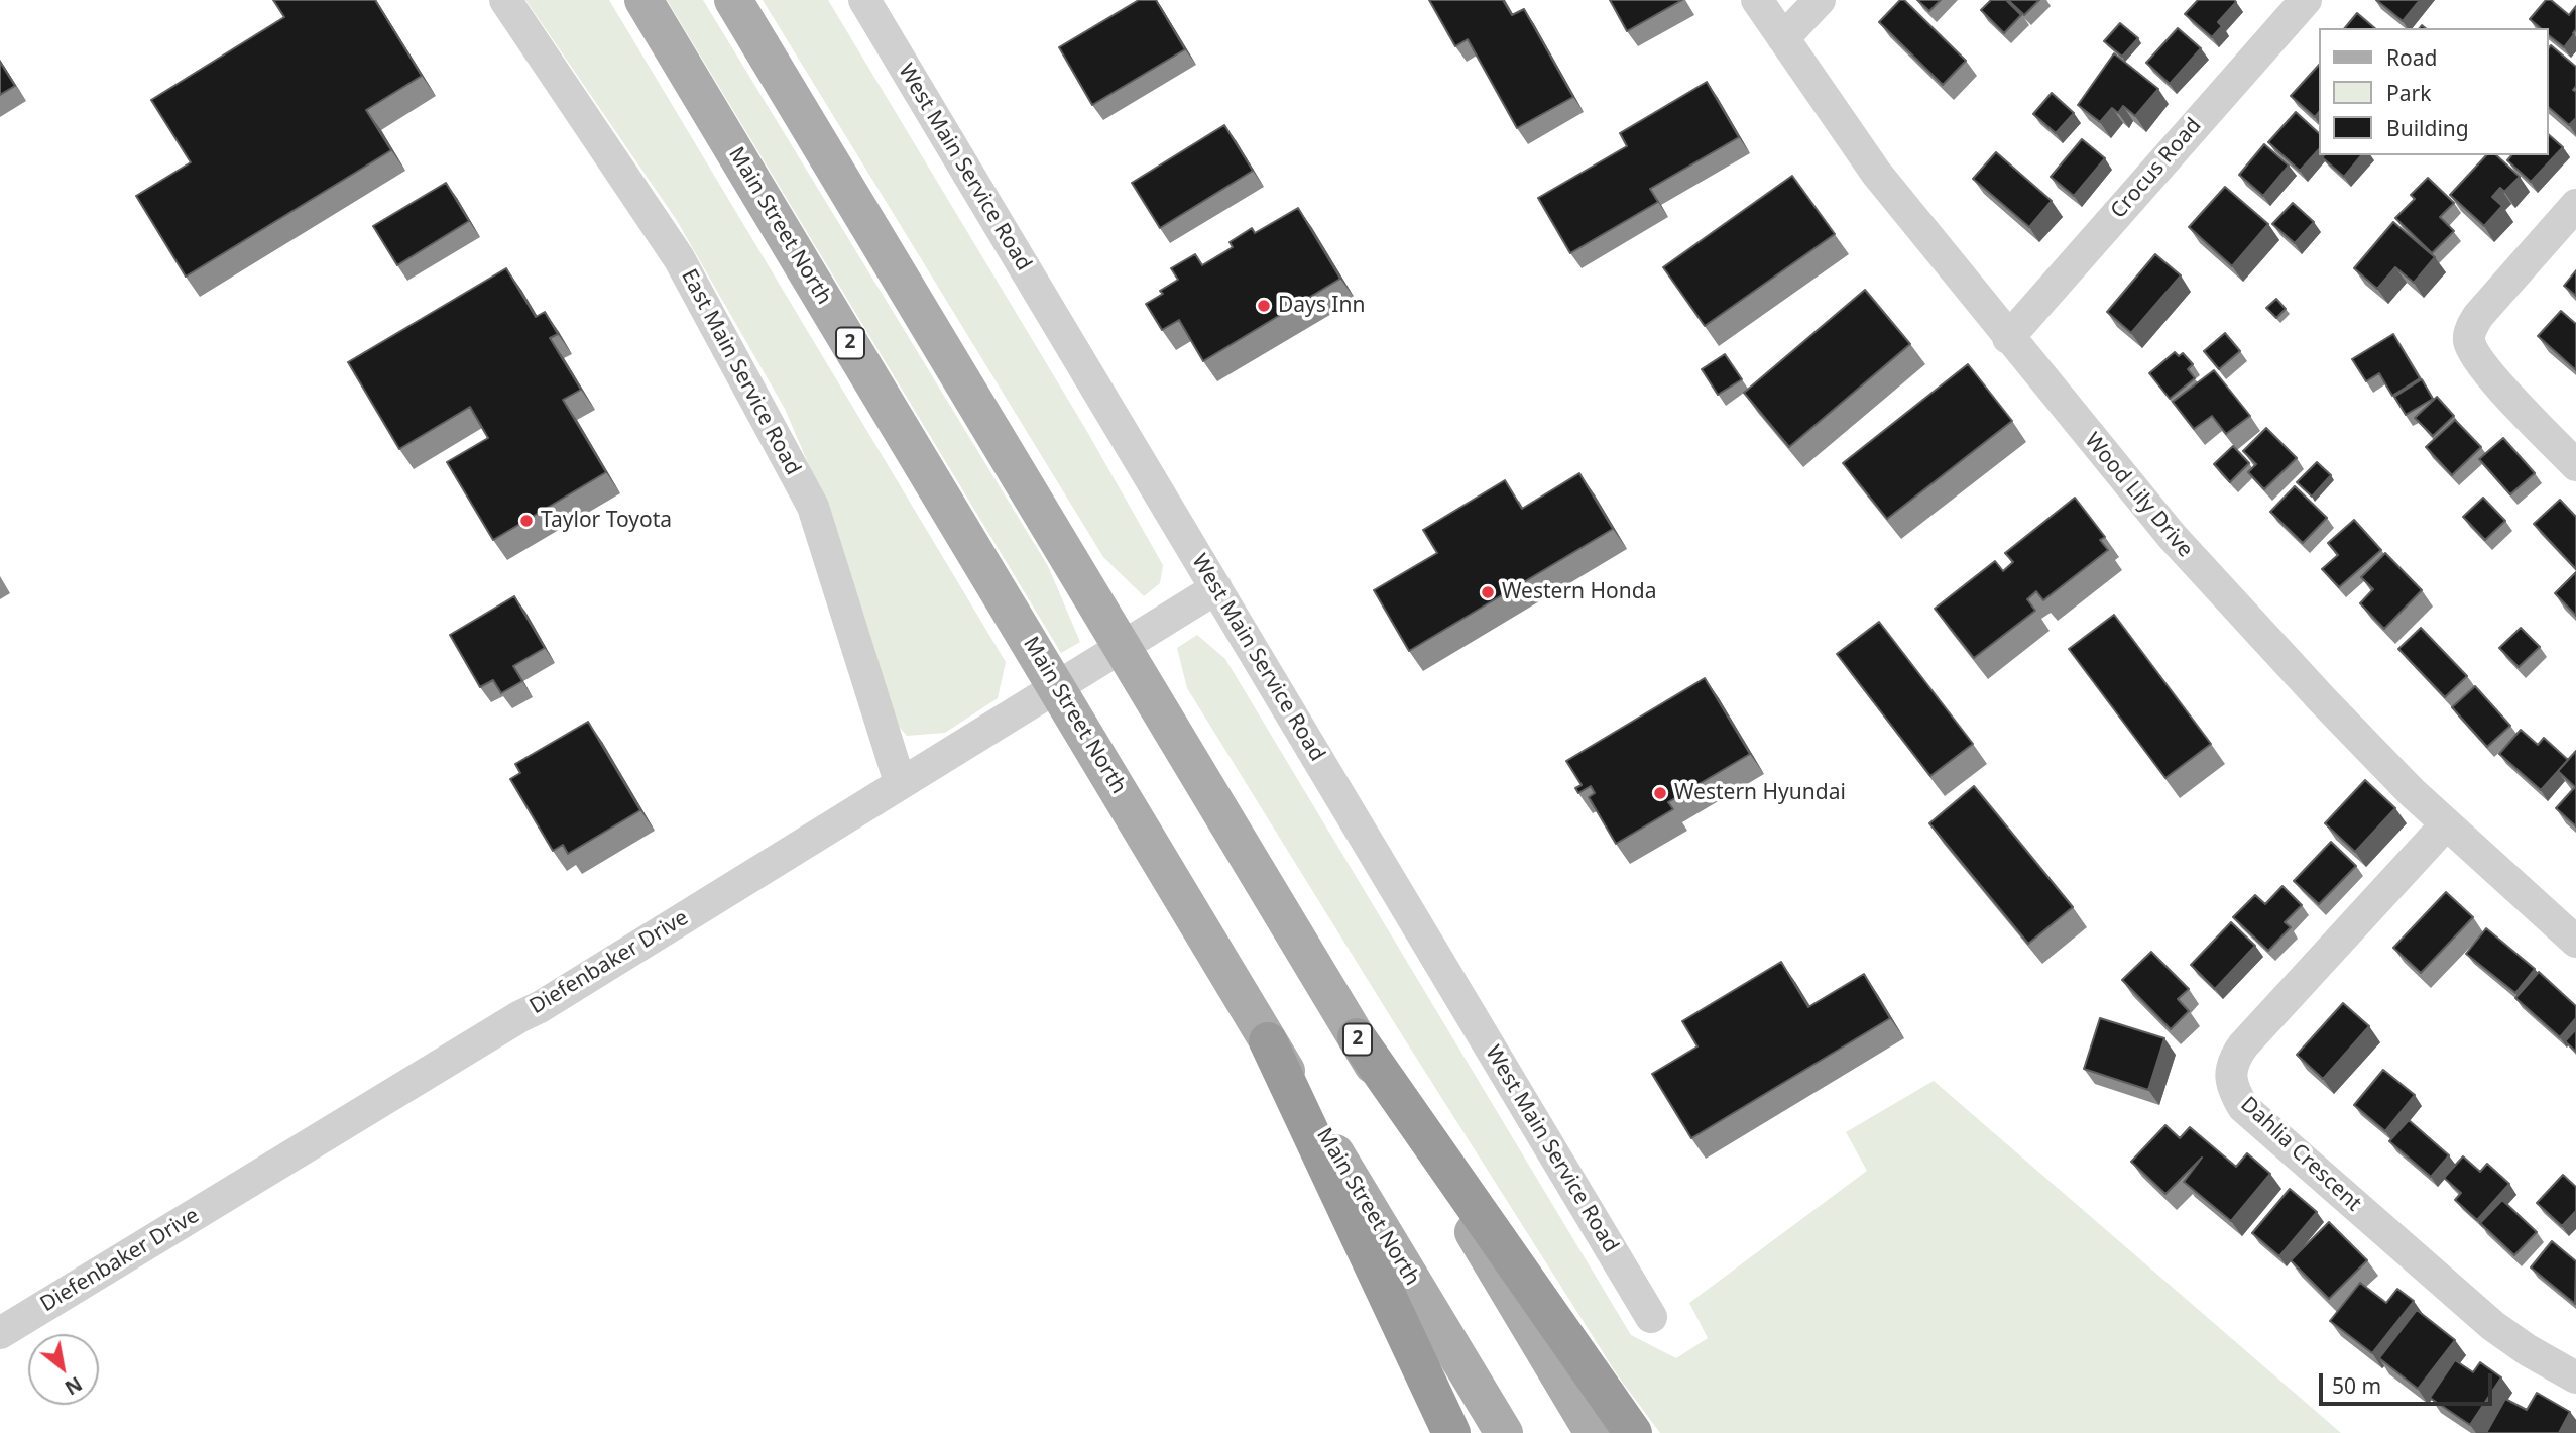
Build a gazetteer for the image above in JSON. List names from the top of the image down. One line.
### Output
{"streets":{"main road":["Main Street North","2"],"street":["West Main Service Road","Crocus Road","East Main Service Road","Wood Lily Drive","Diefenbaker Drive","Dahlia Crescent"]},"crossings":[["West Main Service Road","Diefenbaker Drive"],["Crocus Road","Wood Lily Drive"],["Main Street North","Diefenbaker Drive"],["2","Diefenbaker Drive"],["East Main Service Road","Diefenbaker Drive"],["Wood Lily Drive","Dahlia Crescent"]],"places":["Days Inn","Taylor Toyota","Western Honda","Western Hyundai"],"legend":["Road","Park","Building"],"scale_bar":"50 m","north":"bottom right"}
